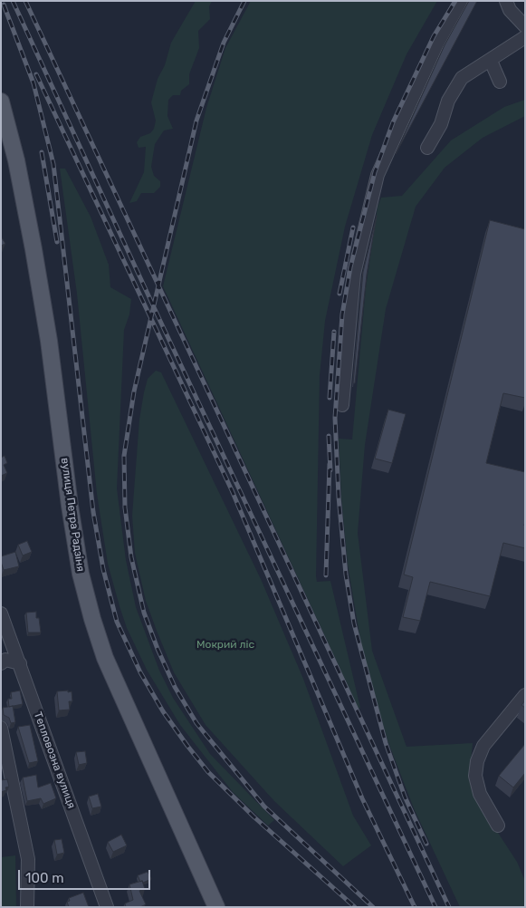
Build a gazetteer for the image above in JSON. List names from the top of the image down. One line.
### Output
{"streets":{"main road":["вулиця Петра Радзіня"],"street":["Тепловозна вулиця"]},"parks":["Мокрий ліс"],"scale_bar":"100 m"}
